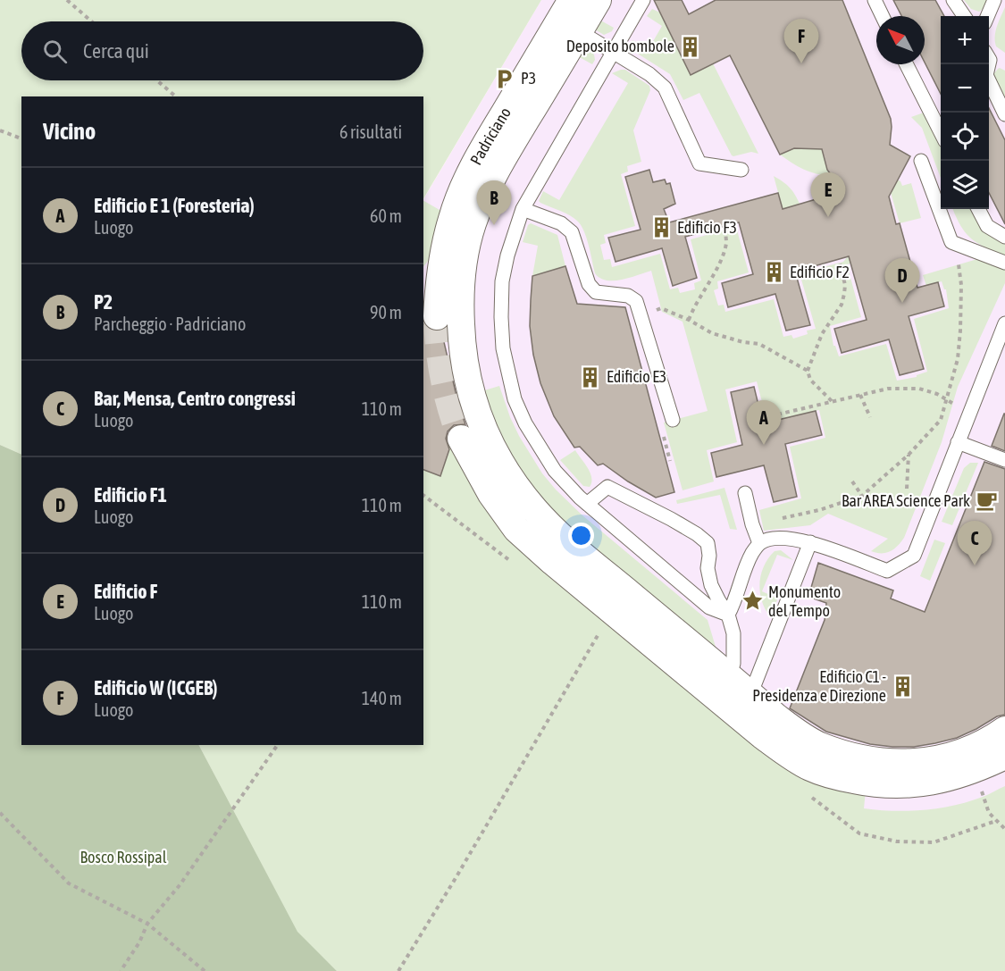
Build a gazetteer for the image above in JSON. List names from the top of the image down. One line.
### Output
{"streets":{"street":["Padriciano"]},"parks":["Bosco Rossipal"],"places":{"building":["Deposito bombole","Edificio F3","Edificio F2","Edificio E3","Edificio C1 - Presidenza e Direzione"],"parking":["P3"],"cafe":["Bar AREA Science Park"],"place":["Monumento del Tempo"]},"north":"top left","page":{"map_buttons":["+","−"],"pins":["F","E","B","D","A","C"],"search":"Cerca qui","heading":["Vicino","6 risultati"],"list":[{"mark":"A","name":"Edificio E 1 (Foresteria)","note":"Luogo","value":"60 m"},{"mark":"B","name":"P2","note":"Parcheggio · Padriciano","value":"90 m"},{"mark":"C","name":"Bar, Mensa, Centro congressi","note":"Luogo","value":"110 m"},{"mark":"D","name":"Edificio F1","note":"Luogo","value":"110 m"},{"mark":"E","name":"Edificio F","note":"Luogo","value":"110 m"},{"mark":"F","name":"Edificio W (ICGEB)","note":"Luogo","value":"140 m"}]}}
